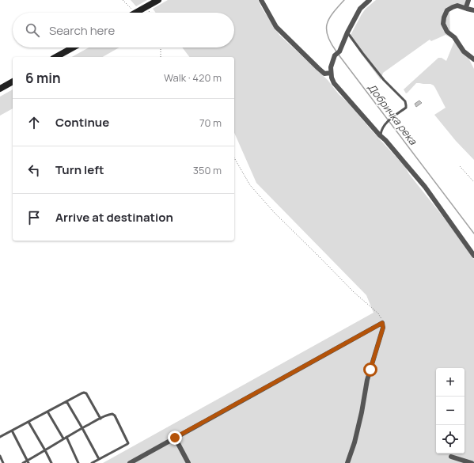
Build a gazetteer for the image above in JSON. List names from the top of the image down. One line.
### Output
{"water":["Добричка река"],"page":{"search":"Search here","heading":["6 min","Walk · 420 m"],"list":[["Continue","70 m"],["Turn left","350 m"],"Arrive at destination"],"map_buttons":["+","−"]}}
